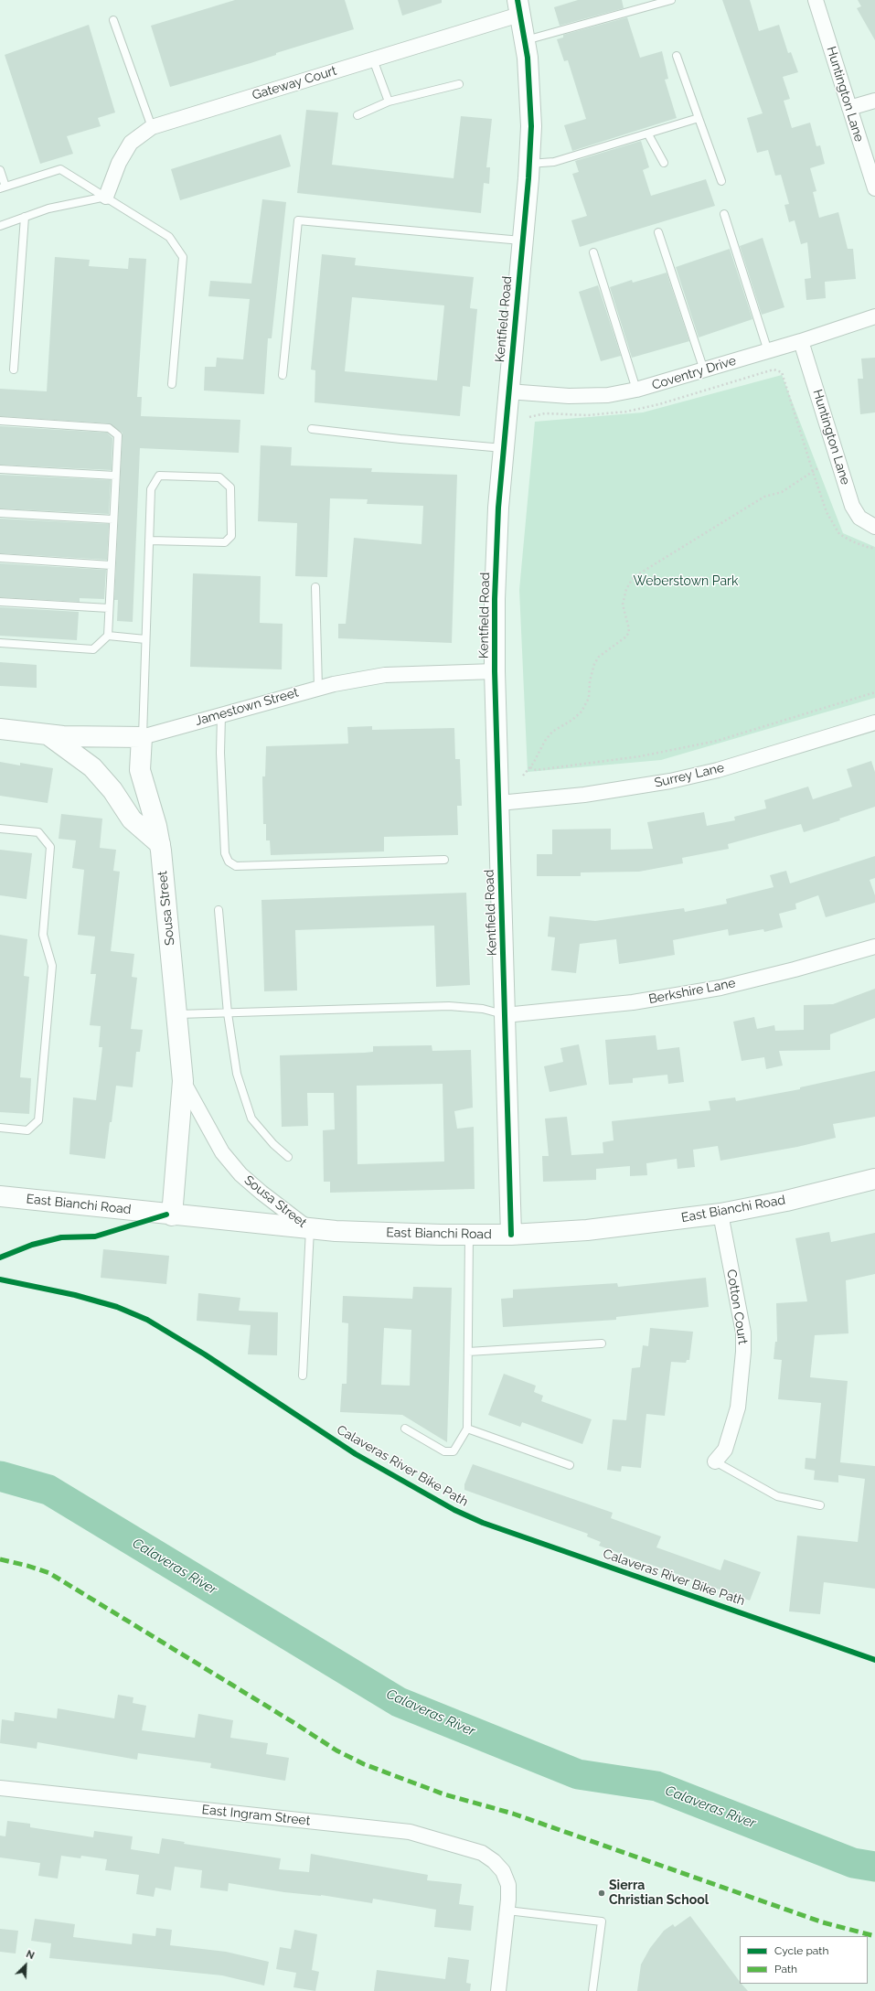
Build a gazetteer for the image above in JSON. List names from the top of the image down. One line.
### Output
{"streets":{"street":["Gateway Court","Huntington Lane","Kentfield Road","Coventry Drive","Jamestown Street","Surrey Lane","Sousa Street","Berkshire Lane","East Bianchi Road","Cotton Court","East Ingram Street"],"cycle path":["Calaveras River Bike Path"]},"crossings":[["Gateway Court","Kentfield Road"],["Huntington Lane","Coventry Drive"],["Kentfield Road","Coventry Drive"],["Kentfield Road","Jamestown Street"],["Kentfield Road","Surrey Lane"],["Kentfield Road","Berkshire Lane"],["Kentfield Road","East Bianchi Road"],["Jamestown Street","Sousa Street"],["Sousa Street","East Bianchi Road"],["East Bianchi Road","Cotton Court"]],"water":["Calaveras River"],"parks":["Weberstown Park"],"places":["Sierra Christian School"],"legend":["Cycle path","Path"],"north":"top right"}
